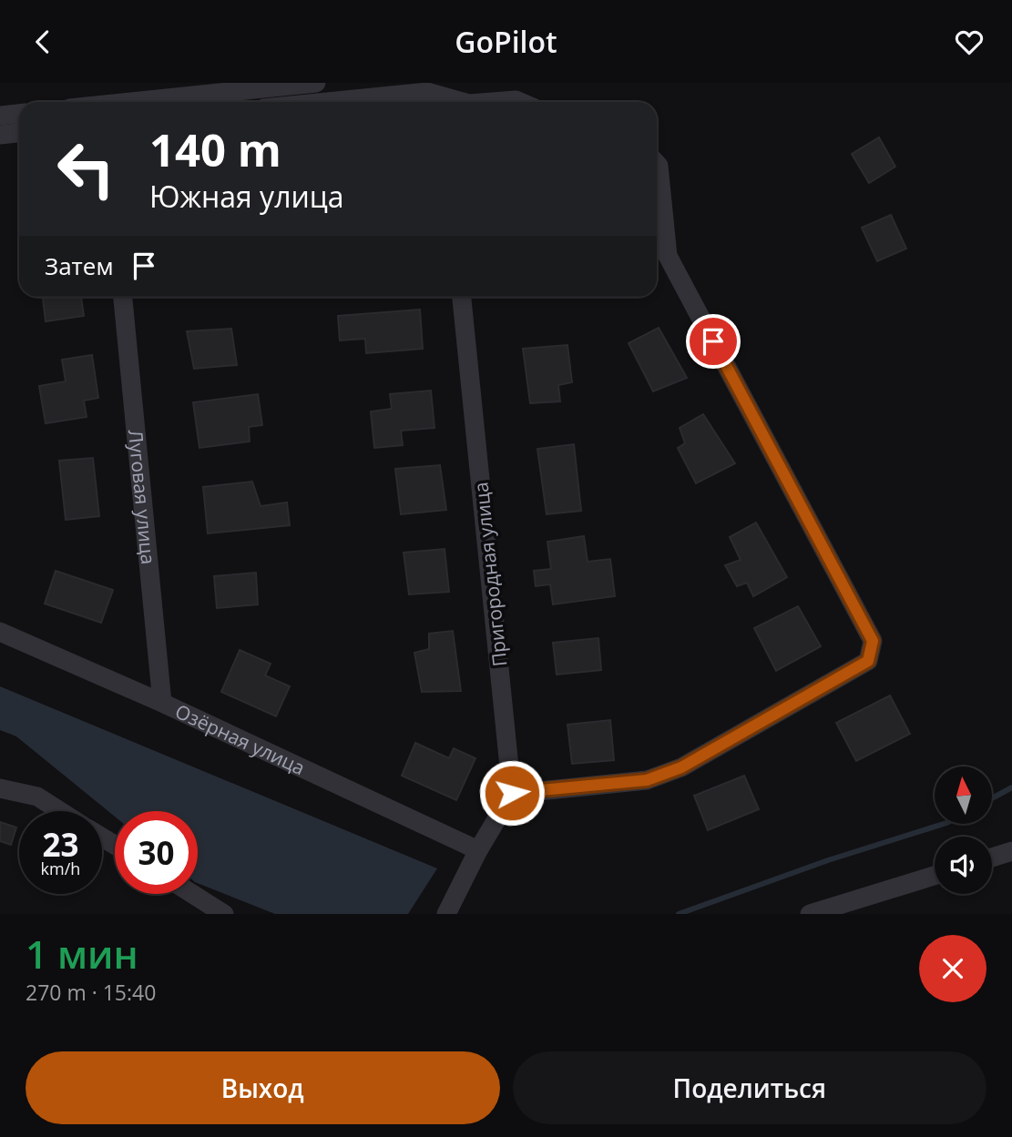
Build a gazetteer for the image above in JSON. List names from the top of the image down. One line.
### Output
{"streets":{"street":["Луговая улица","Пригородная улица","Озёрная улица"]},"crossings":[["Луговая улица","Озёрная улица"]],"north":"top","page":{"header":"GoPilot","turn":["140 m","Южная улица"],"then":"Затем","speed":"23 km/h","limit":"30","heading":["1 мин","270 m · 15:40"],"buttons":["Выход","Поделиться"]}}
